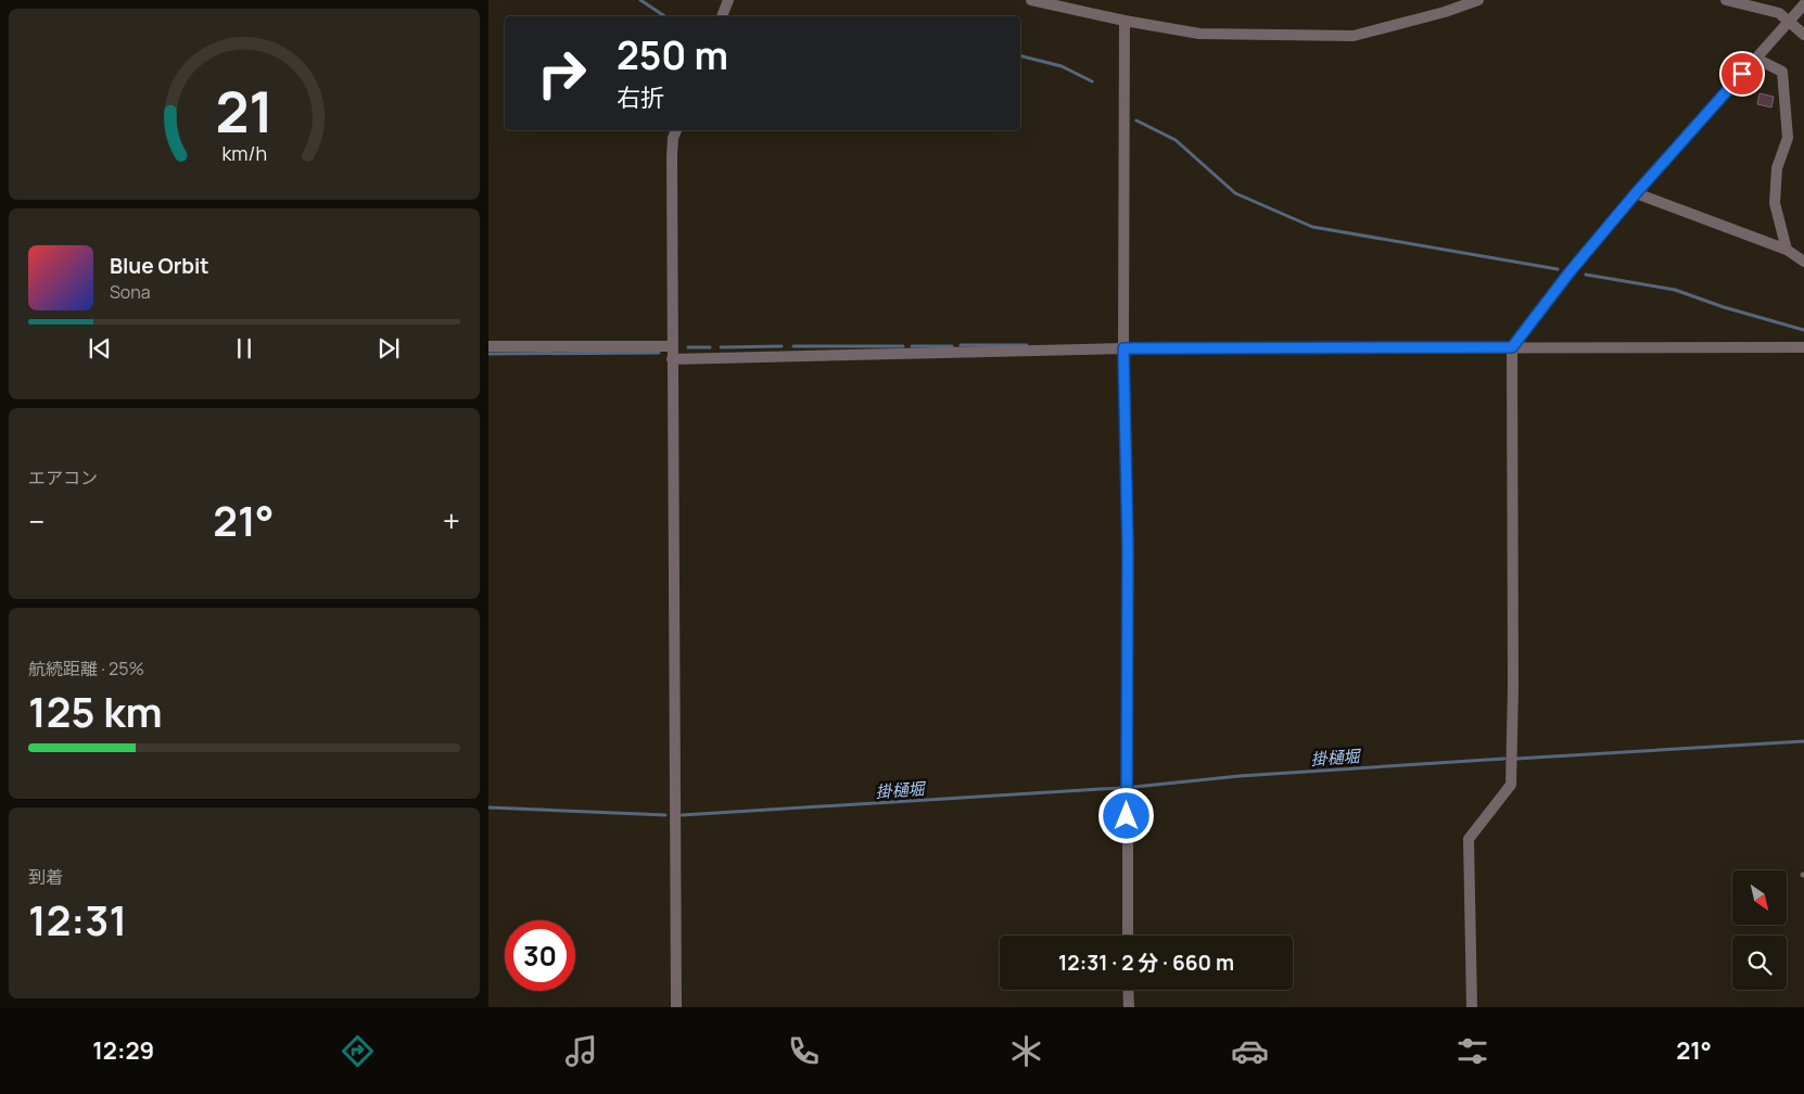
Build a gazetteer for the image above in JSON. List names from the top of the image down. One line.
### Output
{"water":["掛樋堀"],"north":"bottom right","page":{"turn":["250 m","右折"],"song":["Blue Orbit","Sona"],"tile":["エアコン",["航続距離 · 25%","125 km"],["到着","12:31"]],"heat":["−","21°","+"],"limit":"30","trip":"12:31 · 2 分 · 660 m","tabs":["12:29","21°"],"gauge":["21","km/h"]}}
